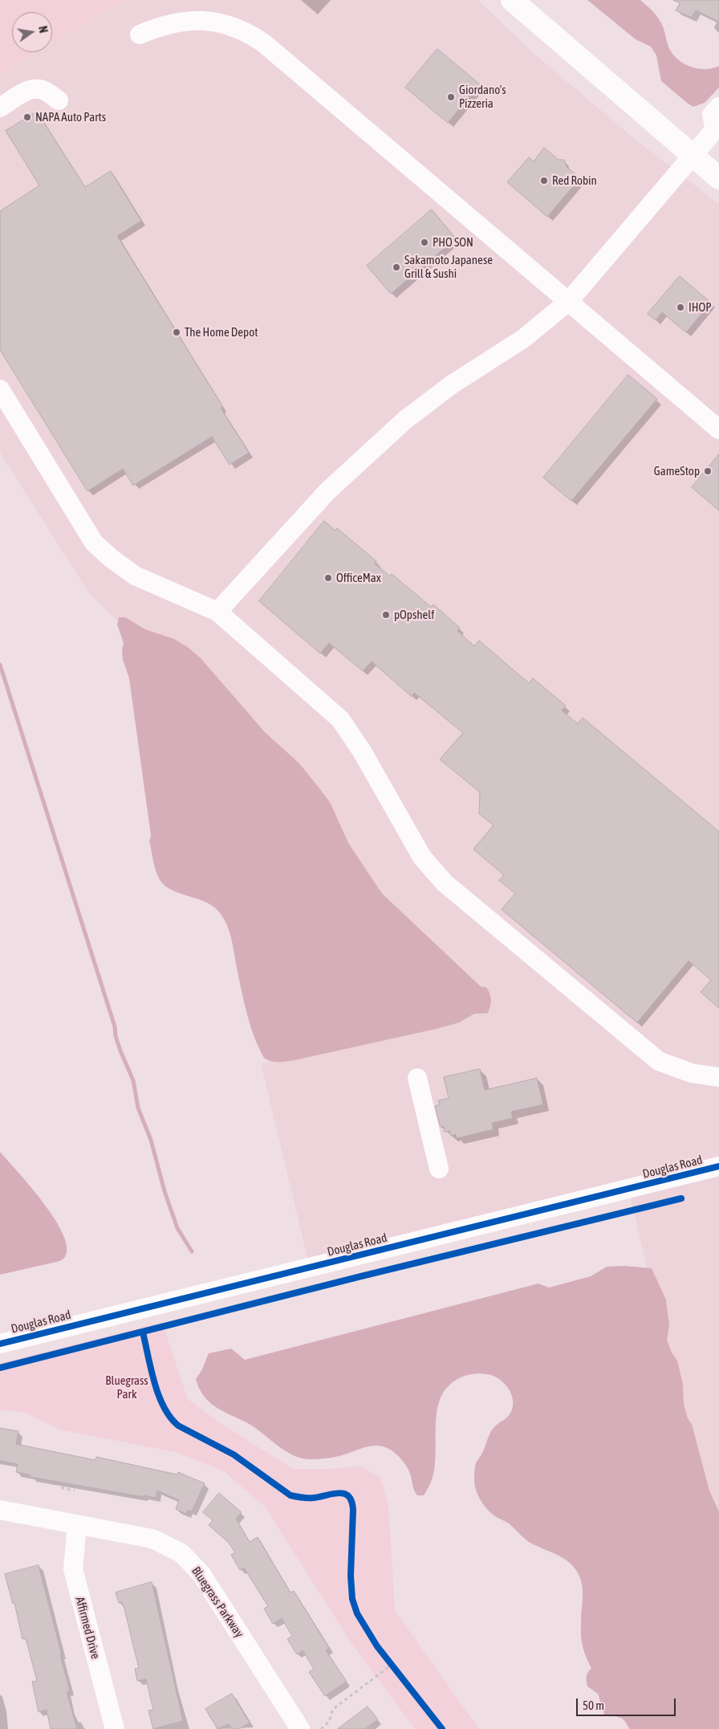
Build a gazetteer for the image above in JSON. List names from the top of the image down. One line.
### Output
{"streets":{"street":["Douglas Road","Bluegrass Parkway","Affirmed Drive"]},"crossings":[["Bluegrass Parkway","Affirmed Drive"]],"parks":["Bluegrass Park"],"places":["Giordano's Pizzeria","NAPA Auto Parts","Red Robin","PHO SON","Sakamoto Japanese Grill & Sushi","IHOP","The Home Depot","GameStop","OfficeMax","pOpshelf"],"scale_bar":"50 m","north":"right"}
